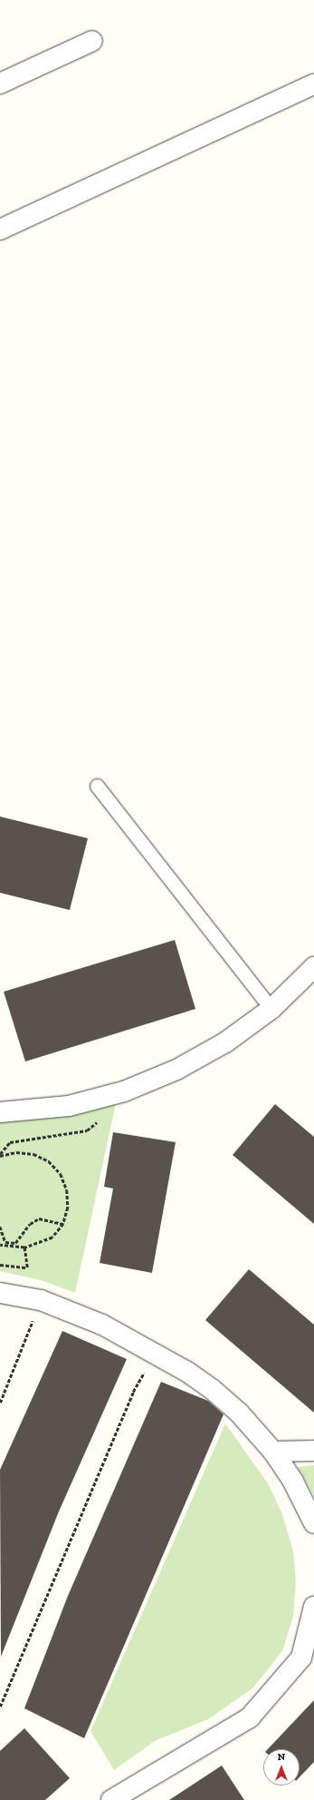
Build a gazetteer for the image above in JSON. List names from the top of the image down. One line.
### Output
{"north":"top"}
